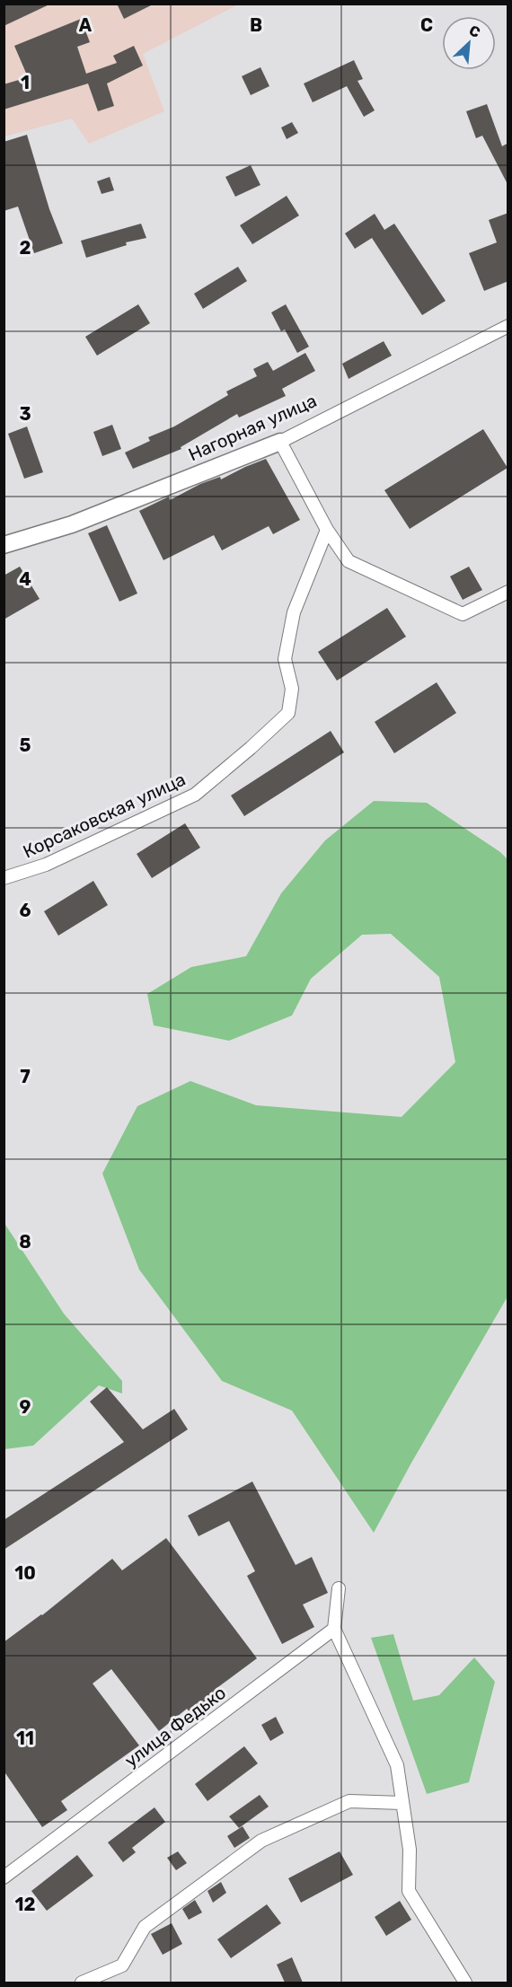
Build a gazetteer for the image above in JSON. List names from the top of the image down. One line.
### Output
{"streets":{"street":["Нагорная улица","Корсаковская улица","улица Федько"]},"north":"top right","grid":{"columns":["A","B","C"],"rows":["1","2","3","4","5","6","7","8","9","10","11","12"]}}
